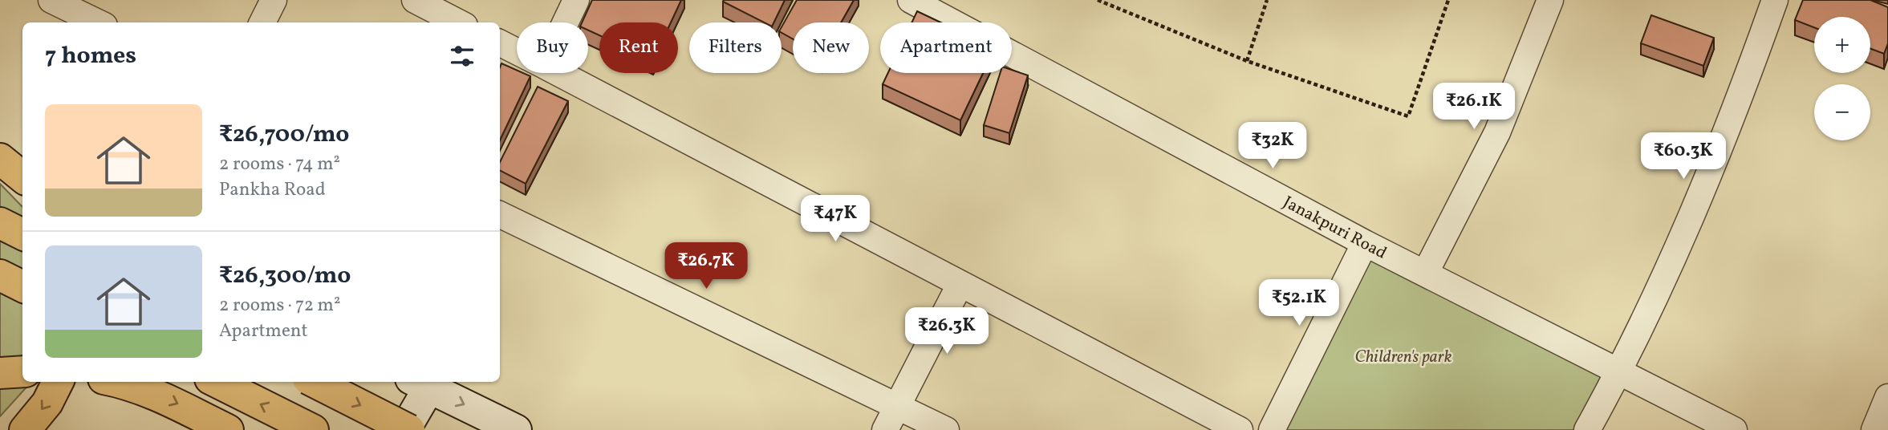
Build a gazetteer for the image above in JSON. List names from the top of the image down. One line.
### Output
{"streets":{"street":["Janakpuri Road"]},"parks":["Children's park"],"page":{"map_buttons":["+","−"],"chip":["Buy","Rent","Filters","New","Apartment"],"heading":"7 homes","price":["₹26.1K","₹32K","₹60.3K","₹47K","₹26.7K","₹52.1K","₹26.3K"],"list":[{"name":"₹26,700/mo","note":"2 rooms · 74 m² · Pankha Road"},{"name":"₹26,300/mo","note":"2 rooms · 72 m² · Apartment"}]}}
